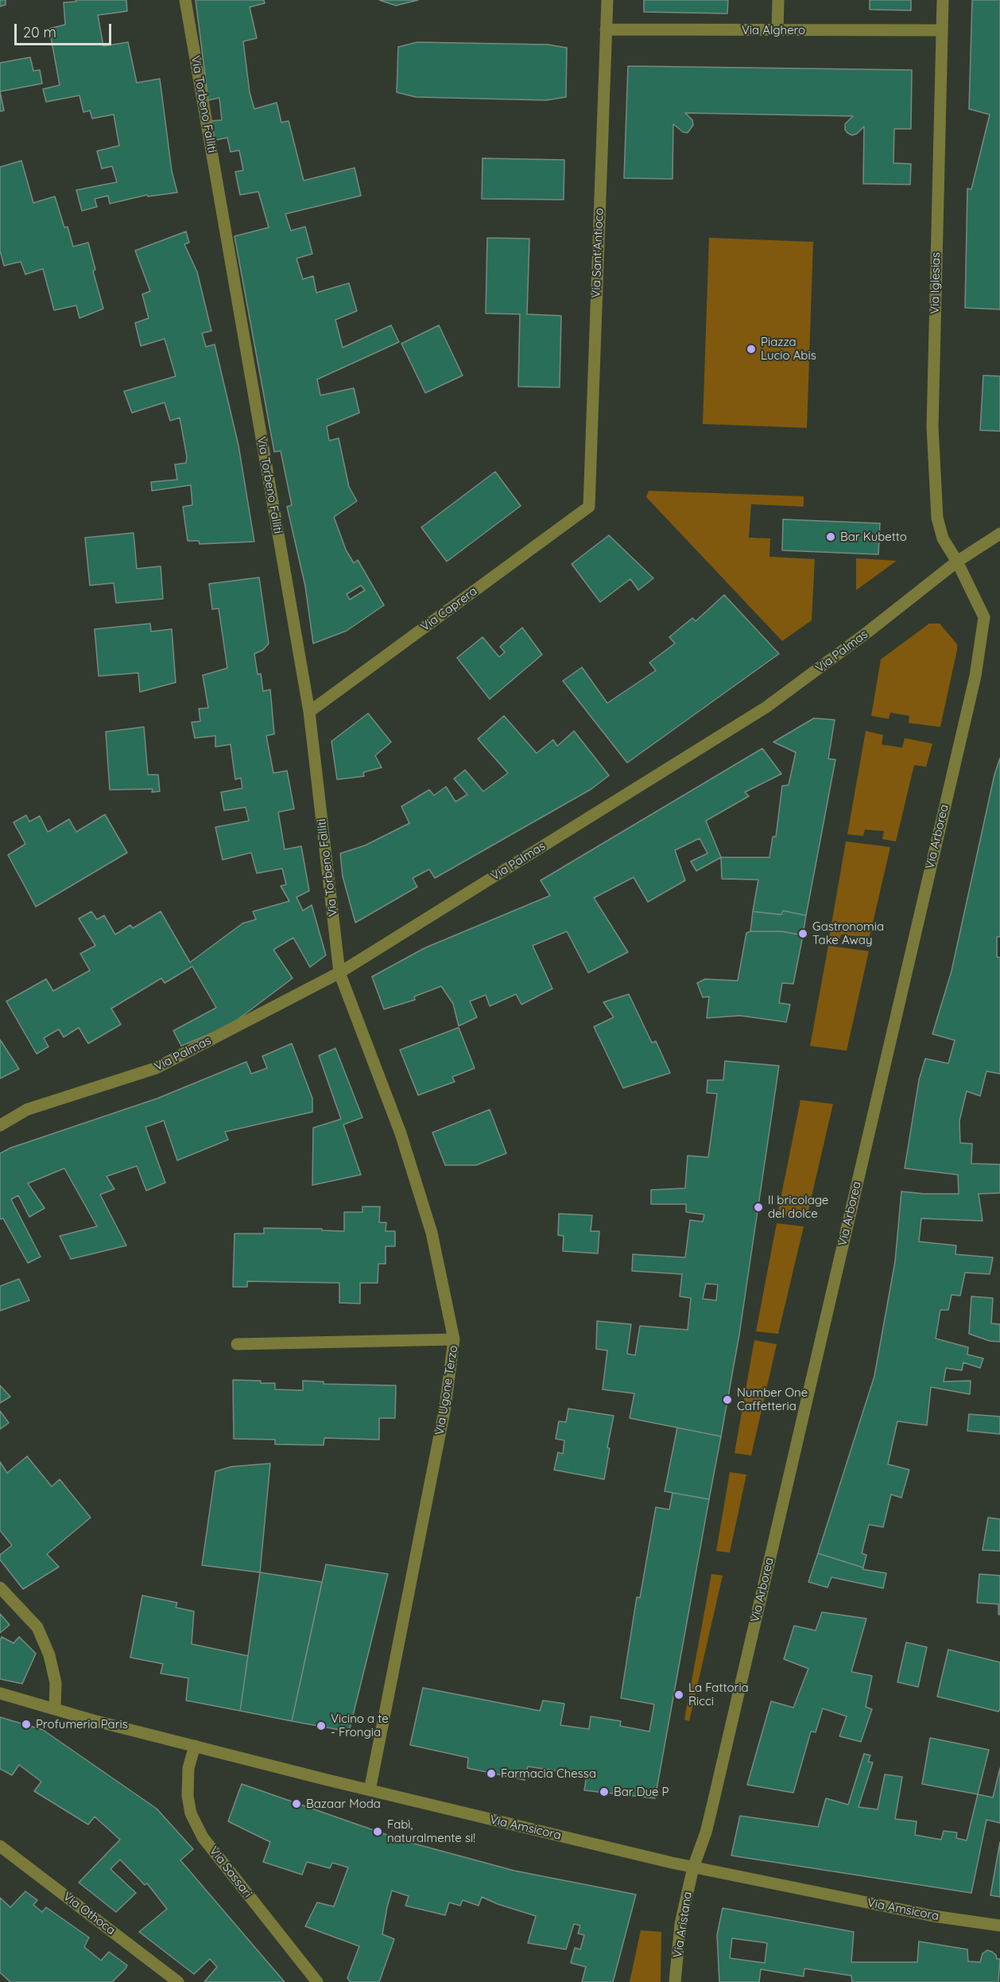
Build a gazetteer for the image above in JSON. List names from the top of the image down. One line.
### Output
{"streets":{"street":["Via Alghero","Via Torbeno Falliti","Via Sant'Antioco","Via Iglesias","Via Caprera","Via Palmas","Via Arborea","Via Ugone Terzo","Via Amsicora","Via Sassari","Via Othoca","Via Aristana"]},"crossings":[["Via Alghero","Via Sant'Antioco"],["Via Alghero","Via Iglesias"],["Via Torbeno Falliti","Via Caprera"],["Via Torbeno Falliti","Via Palmas"],["Via Torbeno Falliti","Via Ugone Terzo"],["Via Sant'Antioco","Via Caprera"],["Via Iglesias","Via Palmas"],["Via Iglesias","Via Arborea"],["Via Palmas","Via Arborea"],["Via Palmas","Via Ugone Terzo"],["Via Arborea","Via Amsicora"],["Via Arborea","Via Aristana"],["Via Ugone Terzo","Via Amsicora"],["Via Amsicora","Via Sassari"],["Via Amsicora","Via Aristana"]],"places":["Piazza Lucio Abis","Bar Kubetto","Gastronomia Take Away","Il bricolage del dolce","Number One Caffetteria","La Fattoria Ricci","Profumeria Paris","Vicino a te - Frongia","Farmacia Chessa","Bar Due P","Bazaar Moda","Fabì, naturalmente si!"],"scale_bar":"20 m"}
